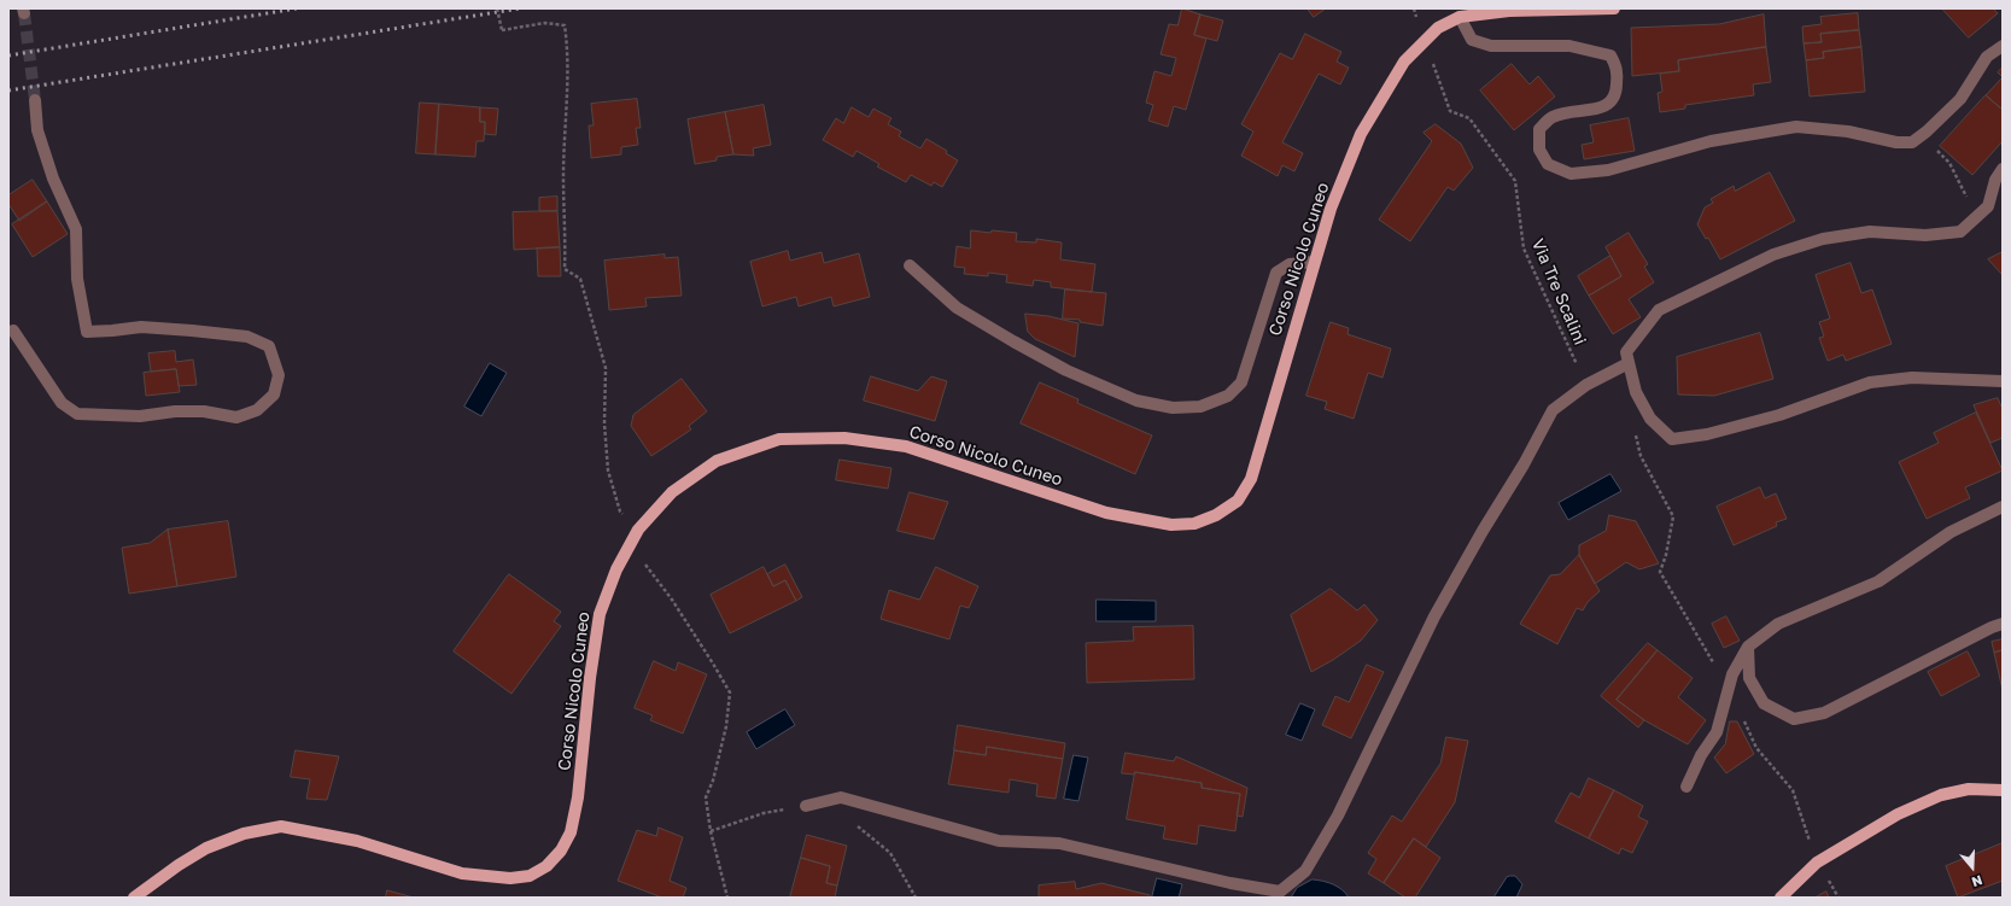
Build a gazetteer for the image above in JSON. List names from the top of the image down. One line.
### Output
{"streets":{"main road":["Corso Nicolo Cuneo"],"path":["Via Tre Scalini"]},"crossings":[["Corso Nicolo Cuneo","Via Tre Scalini"]],"north":"bottom"}
